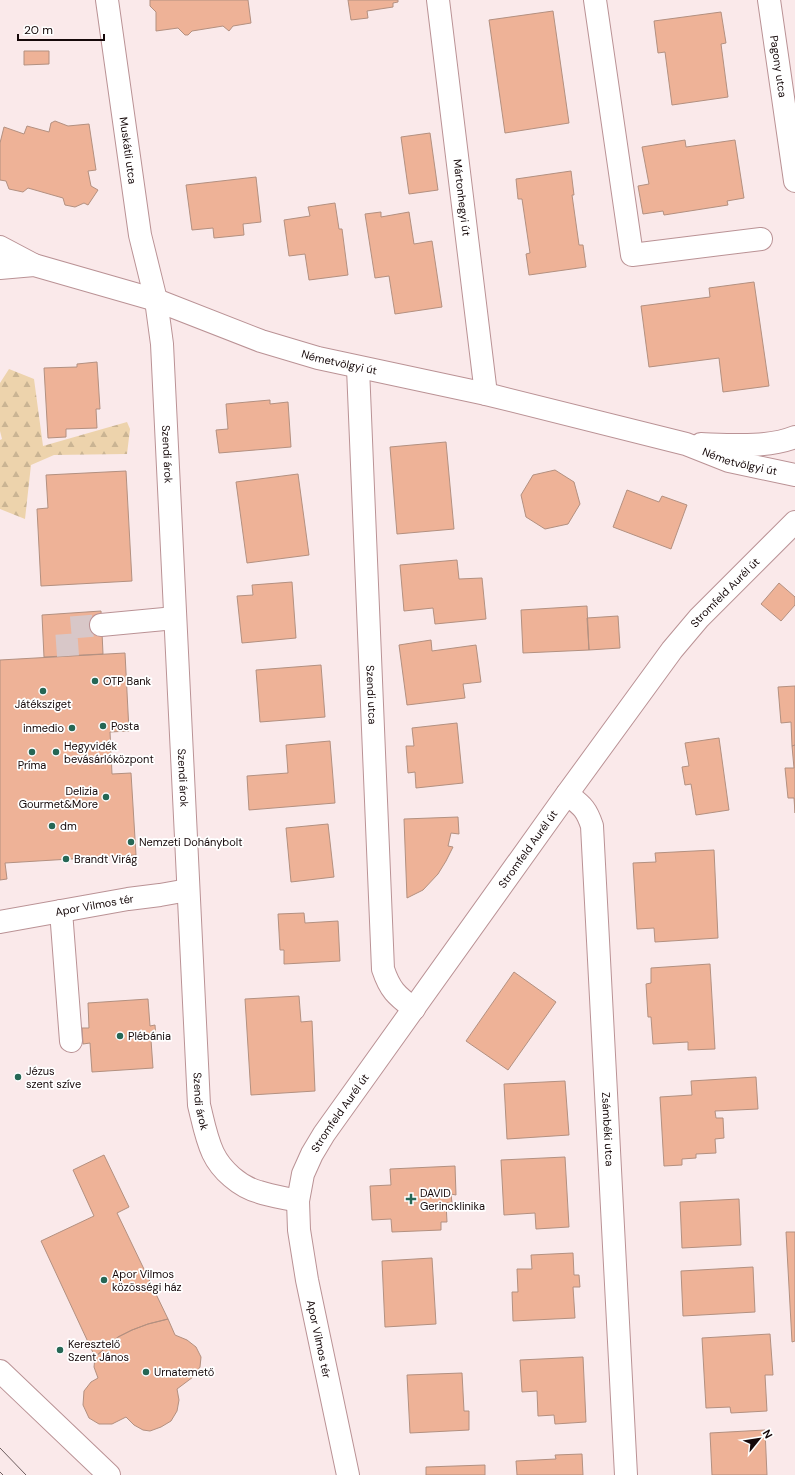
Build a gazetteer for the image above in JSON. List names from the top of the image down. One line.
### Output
{"streets":{"street":["Pagony utca","Muskátli utca","Mártonhegyi út","Németvölgyi út","Szendi árok","Stromfeld Aurél út","Szendi utca","Apor Vilmos tér","Zsámbéki utca"]},"crossings":[["Muskátli utca","Németvölgyi út"],["Muskátli utca","Szendi árok"],["Mártonhegyi út","Németvölgyi út"],["Németvölgyi út","Szendi árok"],["Németvölgyi út","Szendi utca"],["Szendi árok","Stromfeld Aurél út"],["Szendi árok","Apor Vilmos tér"],["Stromfeld Aurél út","Szendi utca"],["Stromfeld Aurél út","Apor Vilmos tér"],["Stromfeld Aurél út","Zsámbéki utca"]],"places":{"other":["OTP Bank","Játéksziget","Posta","inmedio","Príma","Hegyvidék bevásárlóközpont","Delizia Gourmet&More","dm","Nemzeti Dohánybolt","Brandt Virág","Plébánia","Jézus szent szíve","Apor Vilmos közösségi ház","Keresztelő Szent János","Urnatemető"],"health":["DAVID Gerincklinika"]},"scale_bar":"20 m","north":"top right"}
